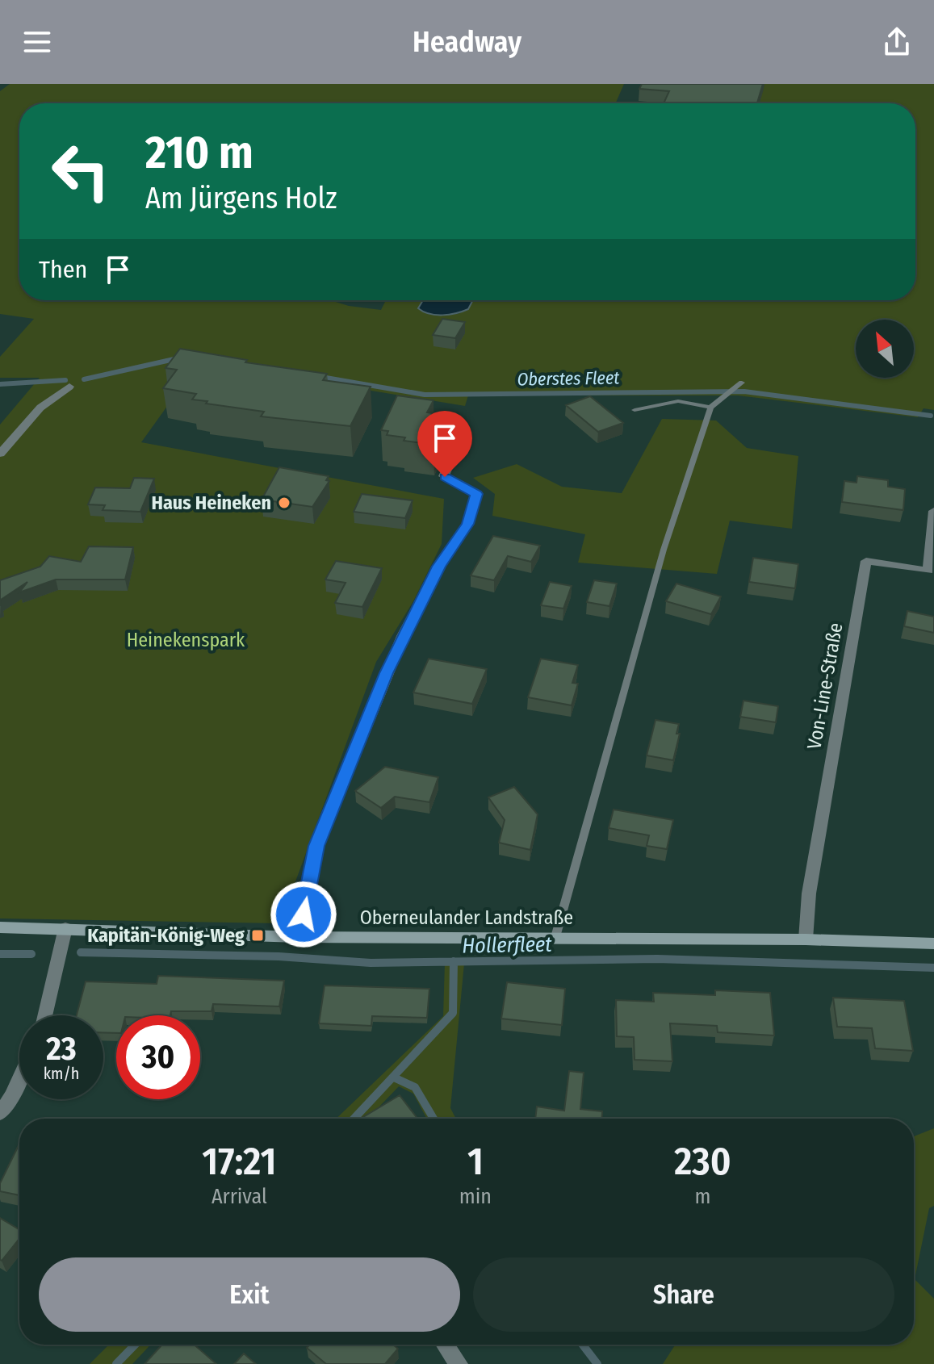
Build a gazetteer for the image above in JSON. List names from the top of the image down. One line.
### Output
{"streets":{"street":["Von-Line-Straße","Oberneulander Landstraße"]},"crossings":[["Von-Line-Straße","Oberneulander Landstraße"]],"water":["Oberstes Fleet","Hollerfleet"],"parks":["Heinekenspark"],"places":{"other":["Haus Heineken"],"transit":["Kapitän-König-Weg"]},"north":"top left","page":{"header":"Headway","turn":["210 m","Am Jürgens Holz"],"then":"Then","speed":"23 km/h","limit":"30","eta":["17:21","Arrival","1","min","230","m"],"buttons":["Exit","Share"]}}
